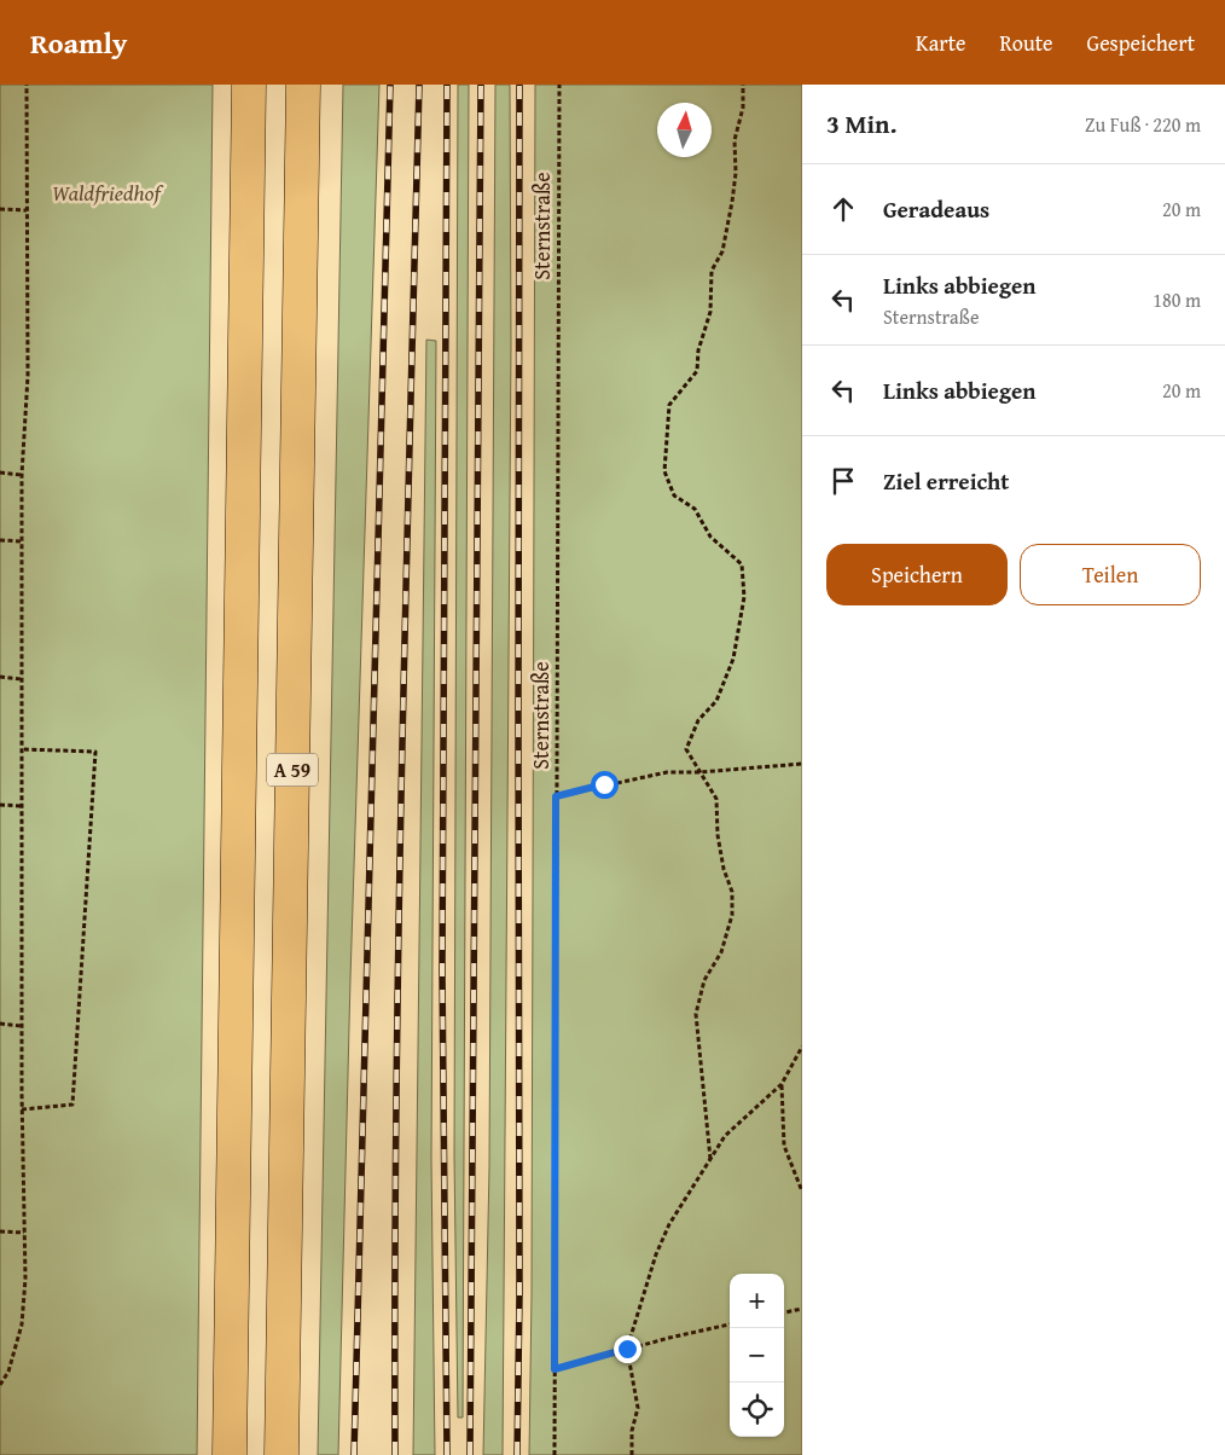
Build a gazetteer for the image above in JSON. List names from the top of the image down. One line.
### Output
{"streets":{"highway":["A 59"],"path":["Sternstraße"]},"parks":["Waldfriedhof"],"north":"top","page":{"header":"Roamly","nav":["Karte","Route","Gespeichert"],"heading":["3 Min.","Zu Fuß · 220 m"],"list":[["Geradeaus","20 m"],["Links abbiegen","Sternstraße","180 m"],["Links abbiegen","20 m"],"Ziel erreicht"],"buttons":["Speichern","Teilen"],"map_buttons":["+","−"]}}
